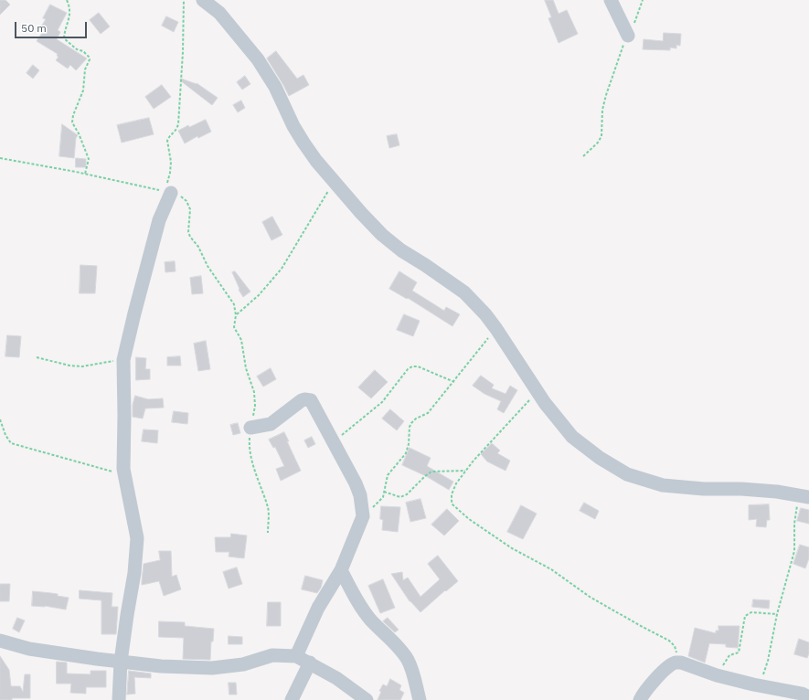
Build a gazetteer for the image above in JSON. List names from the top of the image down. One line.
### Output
{"scale_bar":"50 m"}
